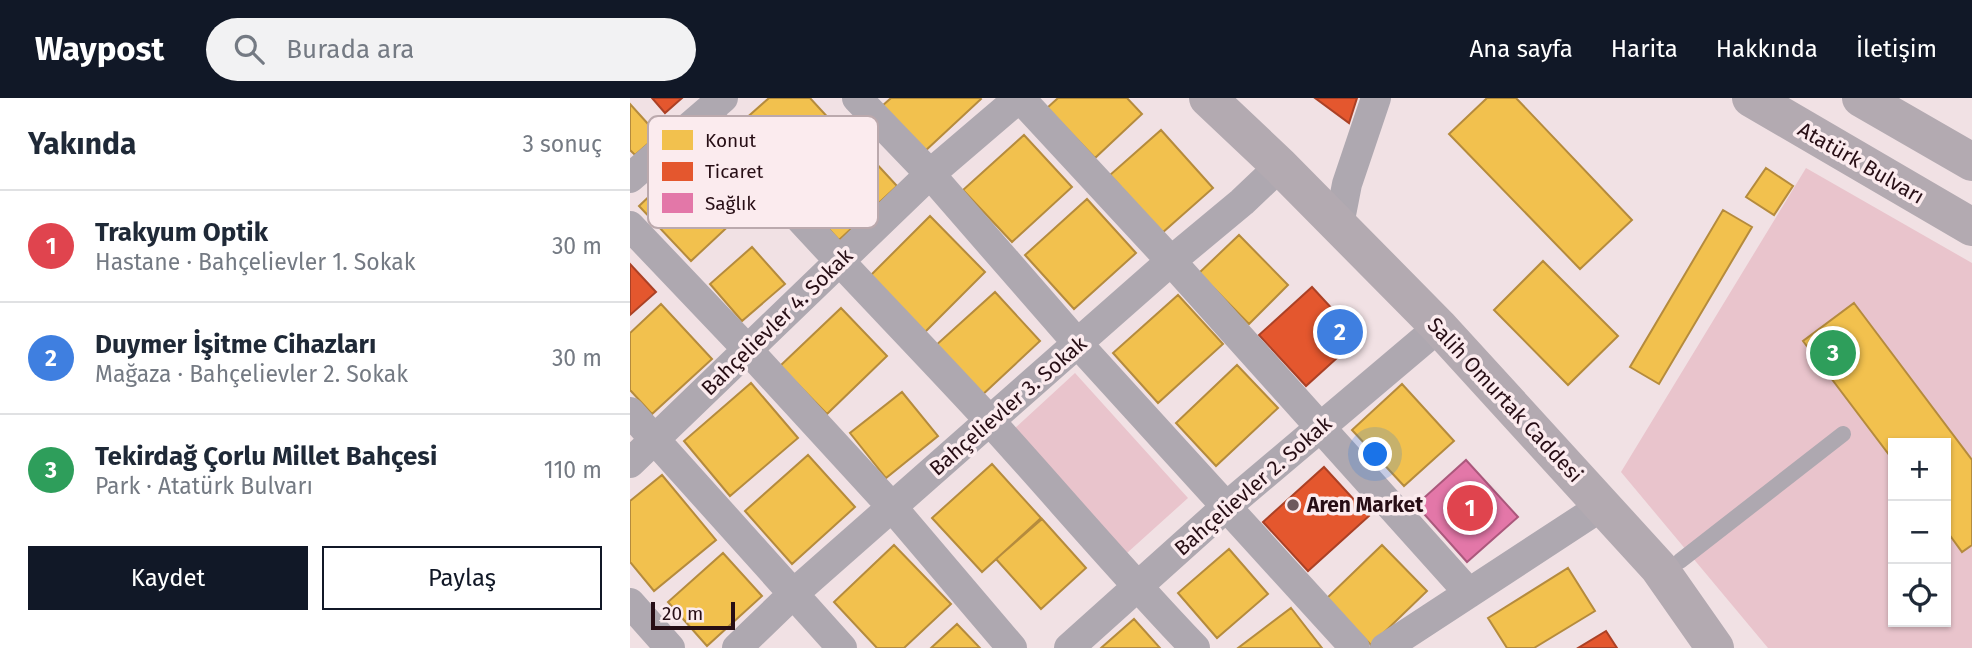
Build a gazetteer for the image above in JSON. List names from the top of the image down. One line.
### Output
{"streets":{"main road":["Atatürk Bulvarı","Salih Omurtak Caddesi"],"street":["Bahçelievler 4. Sokak","Bahçelievler 3. Sokak","Bahçelievler 2. Sokak"]},"crossings":[["Salih Omurtak Caddesi","Bahçelievler 3. Sokak"],["Salih Omurtak Caddesi","Bahçelievler 2. Sokak"]],"places":["Aren Market"],"legend":["Konut","Ticaret","Sağlık"],"scale_bar":"20 m","page":{"header":"Waypost","search":"Burada ara","nav":["Ana sayfa","Harita","Hakkında","İletişim"],"heading":["Yakında","3 sonuç"],"list":[{"mark":"1","name":"Trakyum Optik","note":"Hastane · Bahçelievler 1. Sokak","value":"30 m"},{"mark":"2","name":"Duymer İşitme Cihazları","note":"Mağaza · Bahçelievler 2. Sokak","value":"30 m"},{"mark":"3","name":"Tekirdağ Çorlu Millet Bahçesi","note":"Park · Atatürk Bulvarı","value":"110 m"}],"pins":["2","3","1"],"map_buttons":["+","−"],"buttons":["Kaydet","Paylaş"],"scale":"20 m"}}
